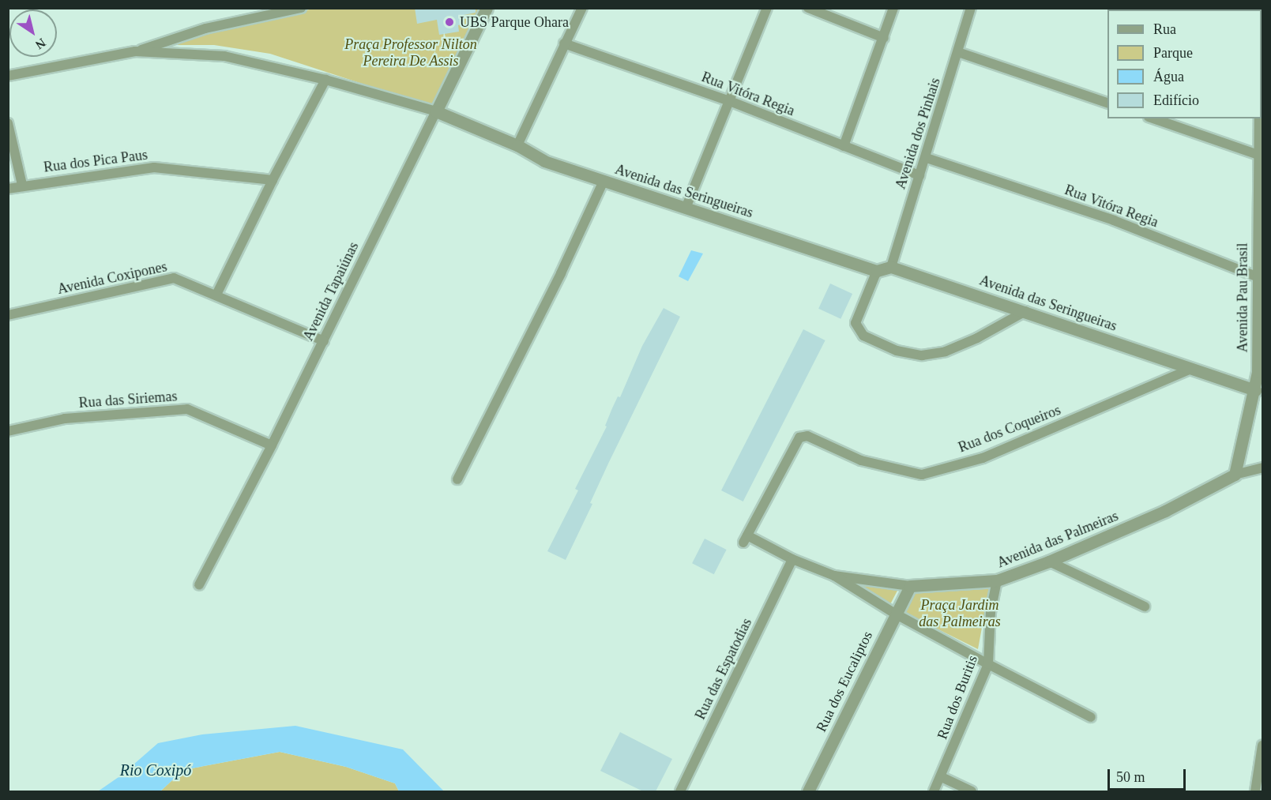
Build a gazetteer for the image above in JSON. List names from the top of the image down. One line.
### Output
{"streets":{"street":["Rua Vitóra Regia","Avenida dos Pinhais","Rua dos Pica Paus","Avenida das Seringueiras","Avenida Coxipones","Avenida Tapaiúnas","Avenida Pau Brasil","Rua das Siriemas","Rua dos Coqueiros","Avenida das Palmeiras","Rua das Espatodias","Rua dos Eucaliptos","Rua dos Buritis"]},"crossings":[["Rua Vitóra Regia","Avenida dos Pinhais"],["Rua Vitóra Regia","Avenida Pau Brasil"],["Avenida dos Pinhais","Avenida das Seringueiras"],["Avenida das Seringueiras","Avenida Tapaiúnas"],["Avenida das Seringueiras","Avenida Pau Brasil"],["Avenida das Seringueiras","Rua dos Coqueiros"],["Avenida Coxipones","Avenida Tapaiúnas"],["Avenida Tapaiúnas","Rua das Siriemas"],["Avenida Pau Brasil","Avenida das Palmeiras"],["Rua dos Coqueiros","Avenida das Palmeiras"],["Avenida das Palmeiras","Rua das Espatodias"],["Avenida das Palmeiras","Rua dos Eucaliptos"],["Avenida das Palmeiras","Rua dos Buritis"]],"water":["Rio Coxipó"],"parks":["Praça Professor Nilton Pereira De Assis","Praça Jardim das Palmeiras"],"places":["UBS Parque Ohara"],"legend":["Rua","Parque","Água","Edifício"],"scale_bar":"50 m","north":"bottom right"}
